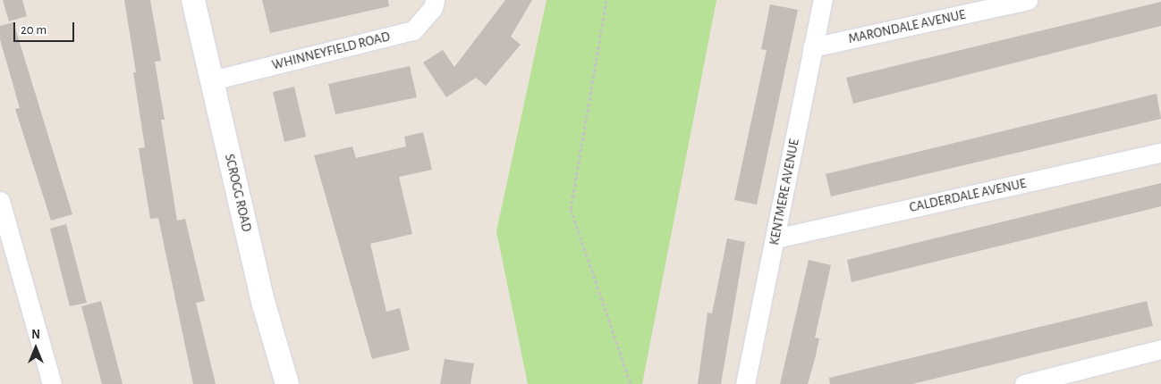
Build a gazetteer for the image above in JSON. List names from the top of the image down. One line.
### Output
{"streets":{"street":["MARONDALE AVENUE","WHINNEYFIELD ROAD","KENTMERE AVENUE","SCROGG ROAD","CALDERDALE AVENUE"]},"crossings":[["MARONDALE AVENUE","KENTMERE AVENUE"],["WHINNEYFIELD ROAD","SCROGG ROAD"],["KENTMERE AVENUE","CALDERDALE AVENUE"]],"scale_bar":"20 m","north":"top"}
